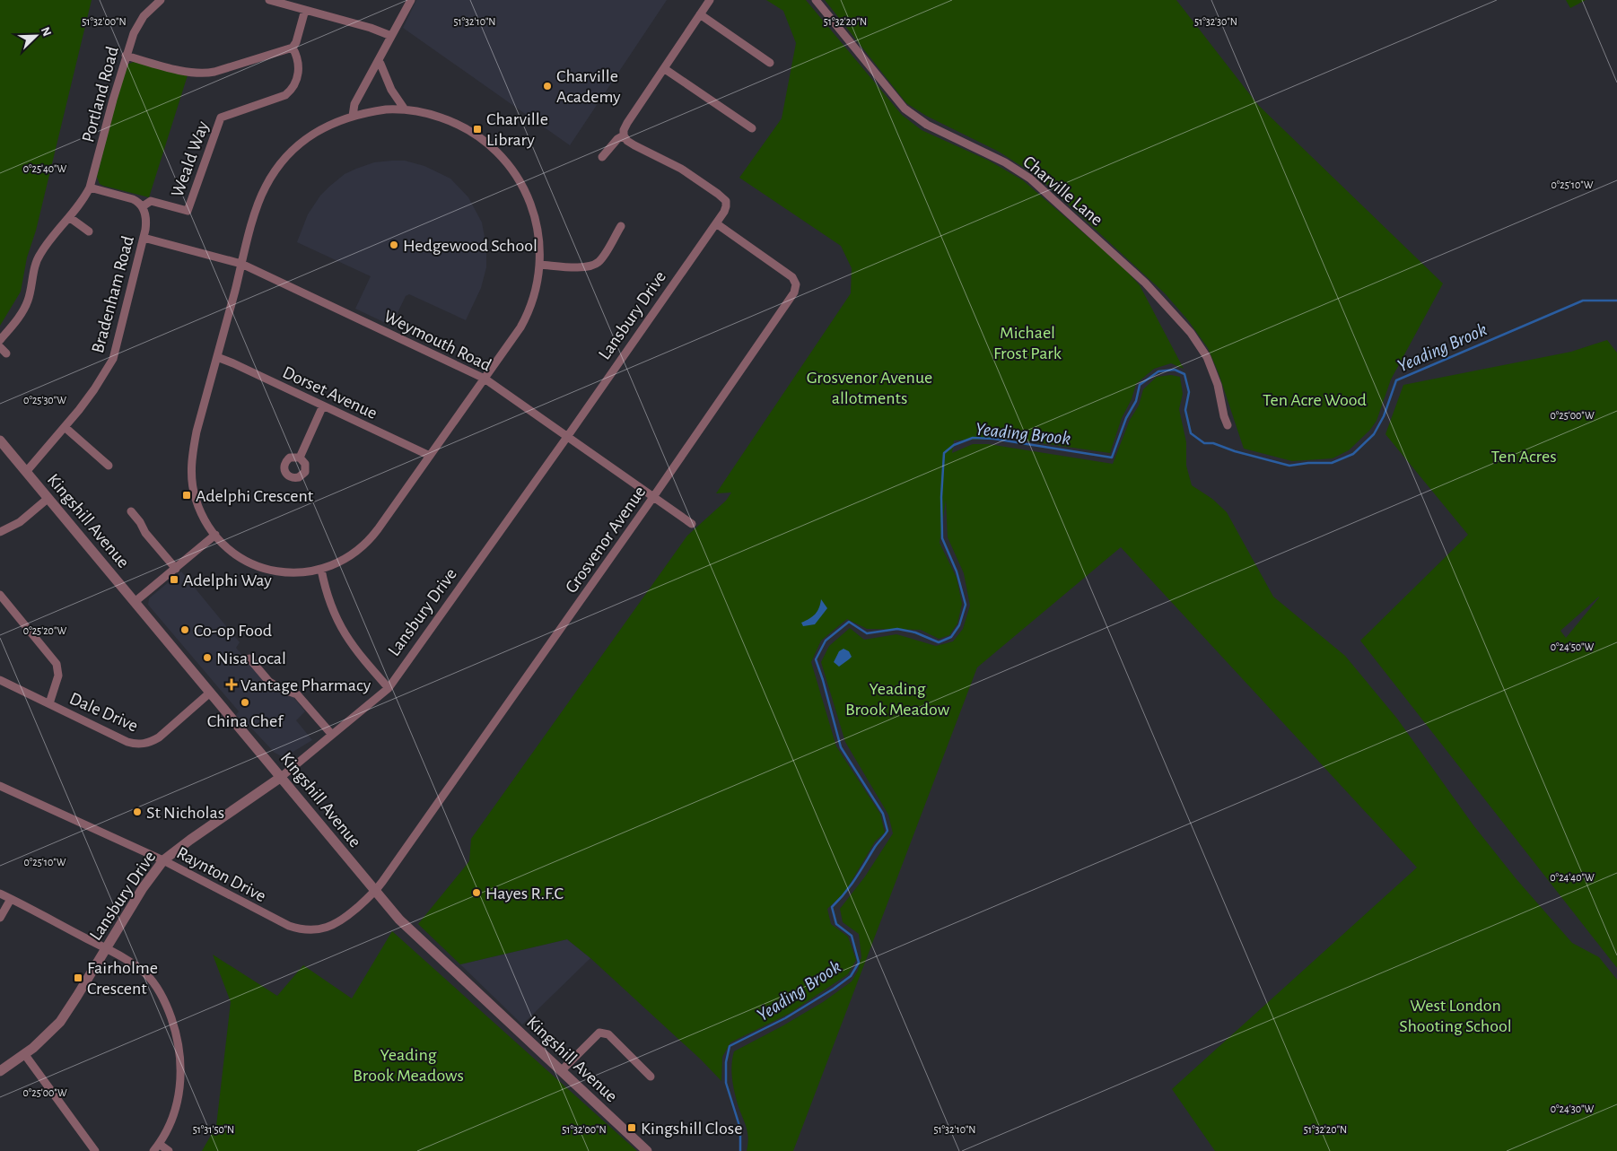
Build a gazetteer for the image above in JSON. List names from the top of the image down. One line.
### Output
{"streets":{"street":["Portland Road","Weald Way","Charville Lane","Bradenham Road","Lansbury Drive","Weymouth Road","Dorset Avenue","Kingshill Avenue","Grosvenor Avenue","Dale Drive","Raynton Drive"]},"crossings":[["Weald Way","Bradenham Road"],["Bradenham Road","Weymouth Road"],["Bradenham Road","Kingshill Avenue"],["Lansbury Drive","Weymouth Road"],["Lansbury Drive","Kingshill Avenue"],["Lansbury Drive","Grosvenor Avenue"],["Lansbury Drive","Raynton Drive"],["Weymouth Road","Grosvenor Avenue"],["Kingshill Avenue","Grosvenor Avenue"],["Kingshill Avenue","Dale Drive"],["Kingshill Avenue","Raynton Drive"],["Grosvenor Avenue","Raynton Drive"]],"water":["Yeading Brook"],"parks":["Michael Frost Park","Grosvenor Avenue allotments","Ten Acre Wood","Ten Acres","Yeading Brook Meadow","West London Shooting School","Yeading Brook Meadows"],"places":{"other":["Charville Academy","Hedgewood School","Co-op Food","Nisa Local","China Chef","St Nicholas","Hayes R.F.C"],"transit":["Charville Library","Adelphi Crescent","Adelphi Way","Fairholme Crescent","Kingshill Close"],"health":["Vantage Pharmacy"]},"north":"top right","coordinates":["51°32'00\"N","51°32'10\"N","51°32'20\"N","51°32'30\"N","0°25'40\"W","0°25'10\"W","0°25'30\"W","0°25'00\"W","0°25'20\"W","0°24'50\"W","0°24'40\"W","0°24'30\"W","51°31'50\"N"]}
